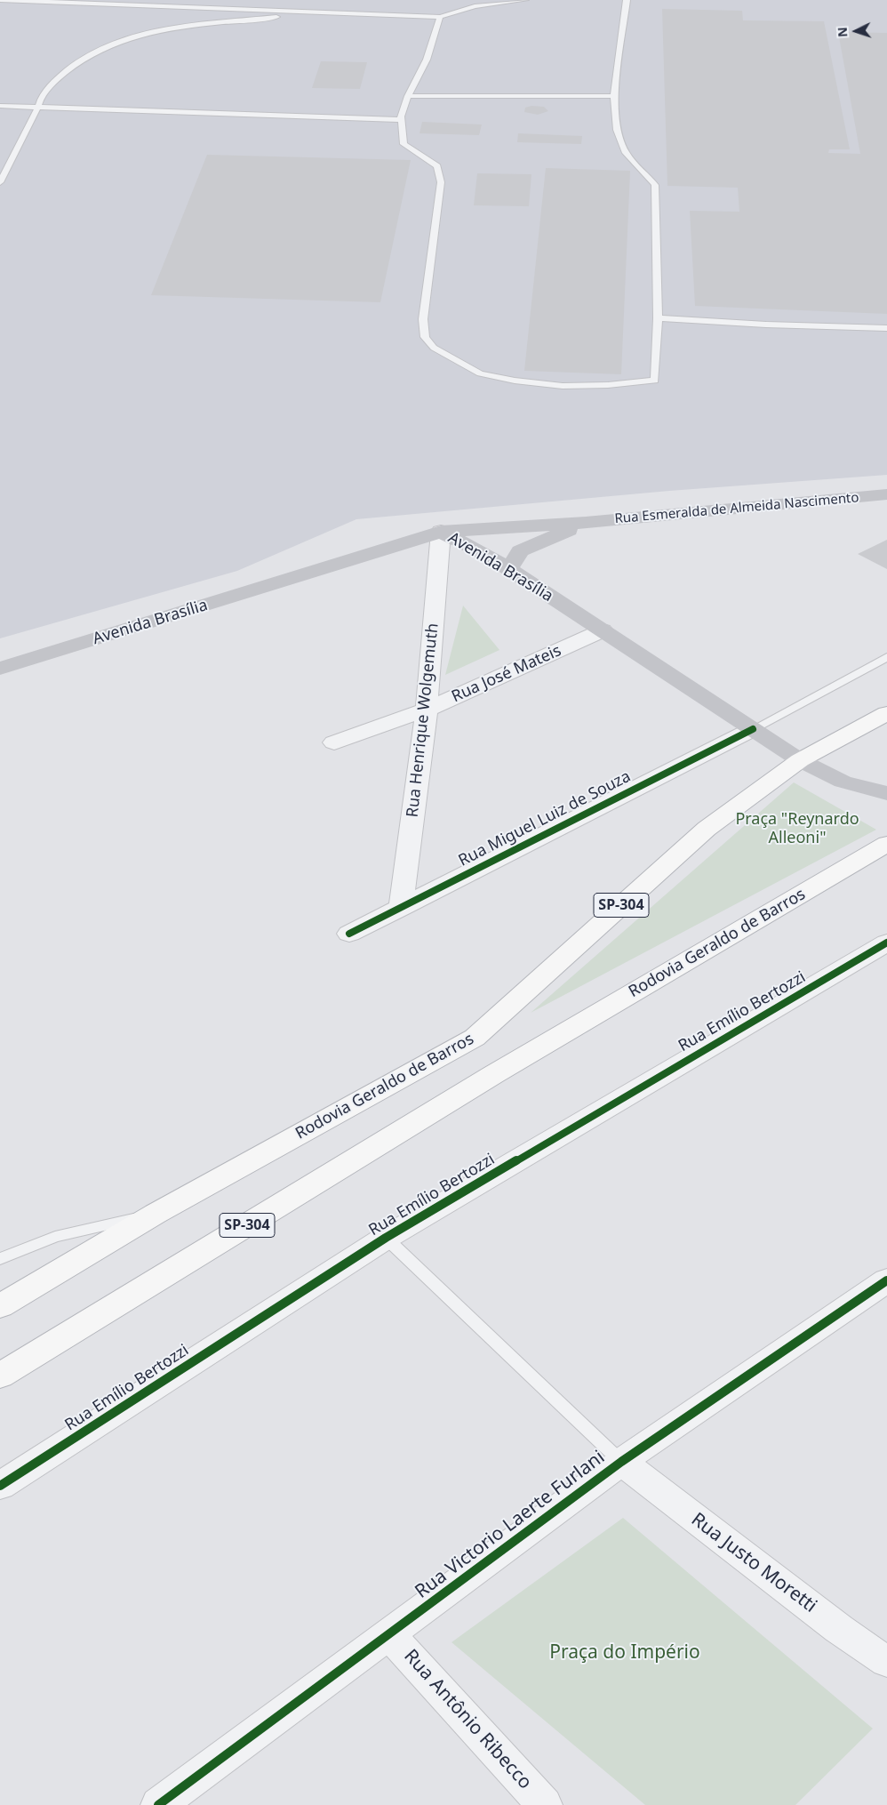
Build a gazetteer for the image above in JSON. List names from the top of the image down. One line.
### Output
{"streets":{"highway":["SP-304","Rodovia Geraldo de Barros"],"main road":["Rua Esmeralda de Almeida Nascimento","Avenida Brasília"],"street":["Rua José Mateis","Rua Henrique Wolgemuth","Rua Miguel Luiz de Souza","Rua Emílio Bertozzi","Rua Victorio Laerte Furlani","Rua Justo Moretti","Rua Antônio Ribecco"]},"crossings":[["Rua Esmeralda de Almeida Nascimento","Avenida Brasília"],["Rua Esmeralda de Almeida Nascimento","Rua Henrique Wolgemuth"],["Avenida Brasília","Rua José Mateis"],["Avenida Brasília","Rua Henrique Wolgemuth"],["Avenida Brasília","Rua Miguel Luiz de Souza"],["Avenida Brasília","Rodovia Geraldo de Barros"],["Rua José Mateis","Rua Henrique Wolgemuth"],["Rua Henrique Wolgemuth","Rua Miguel Luiz de Souza"],["Rua Victorio Laerte Furlani","Rua Justo Moretti"],["Rua Victorio Laerte Furlani","Rua Antônio Ribecco"]],"parks":["Praça \"Reynardo Alleoni\"","Praça do Império"],"north":"left"}
